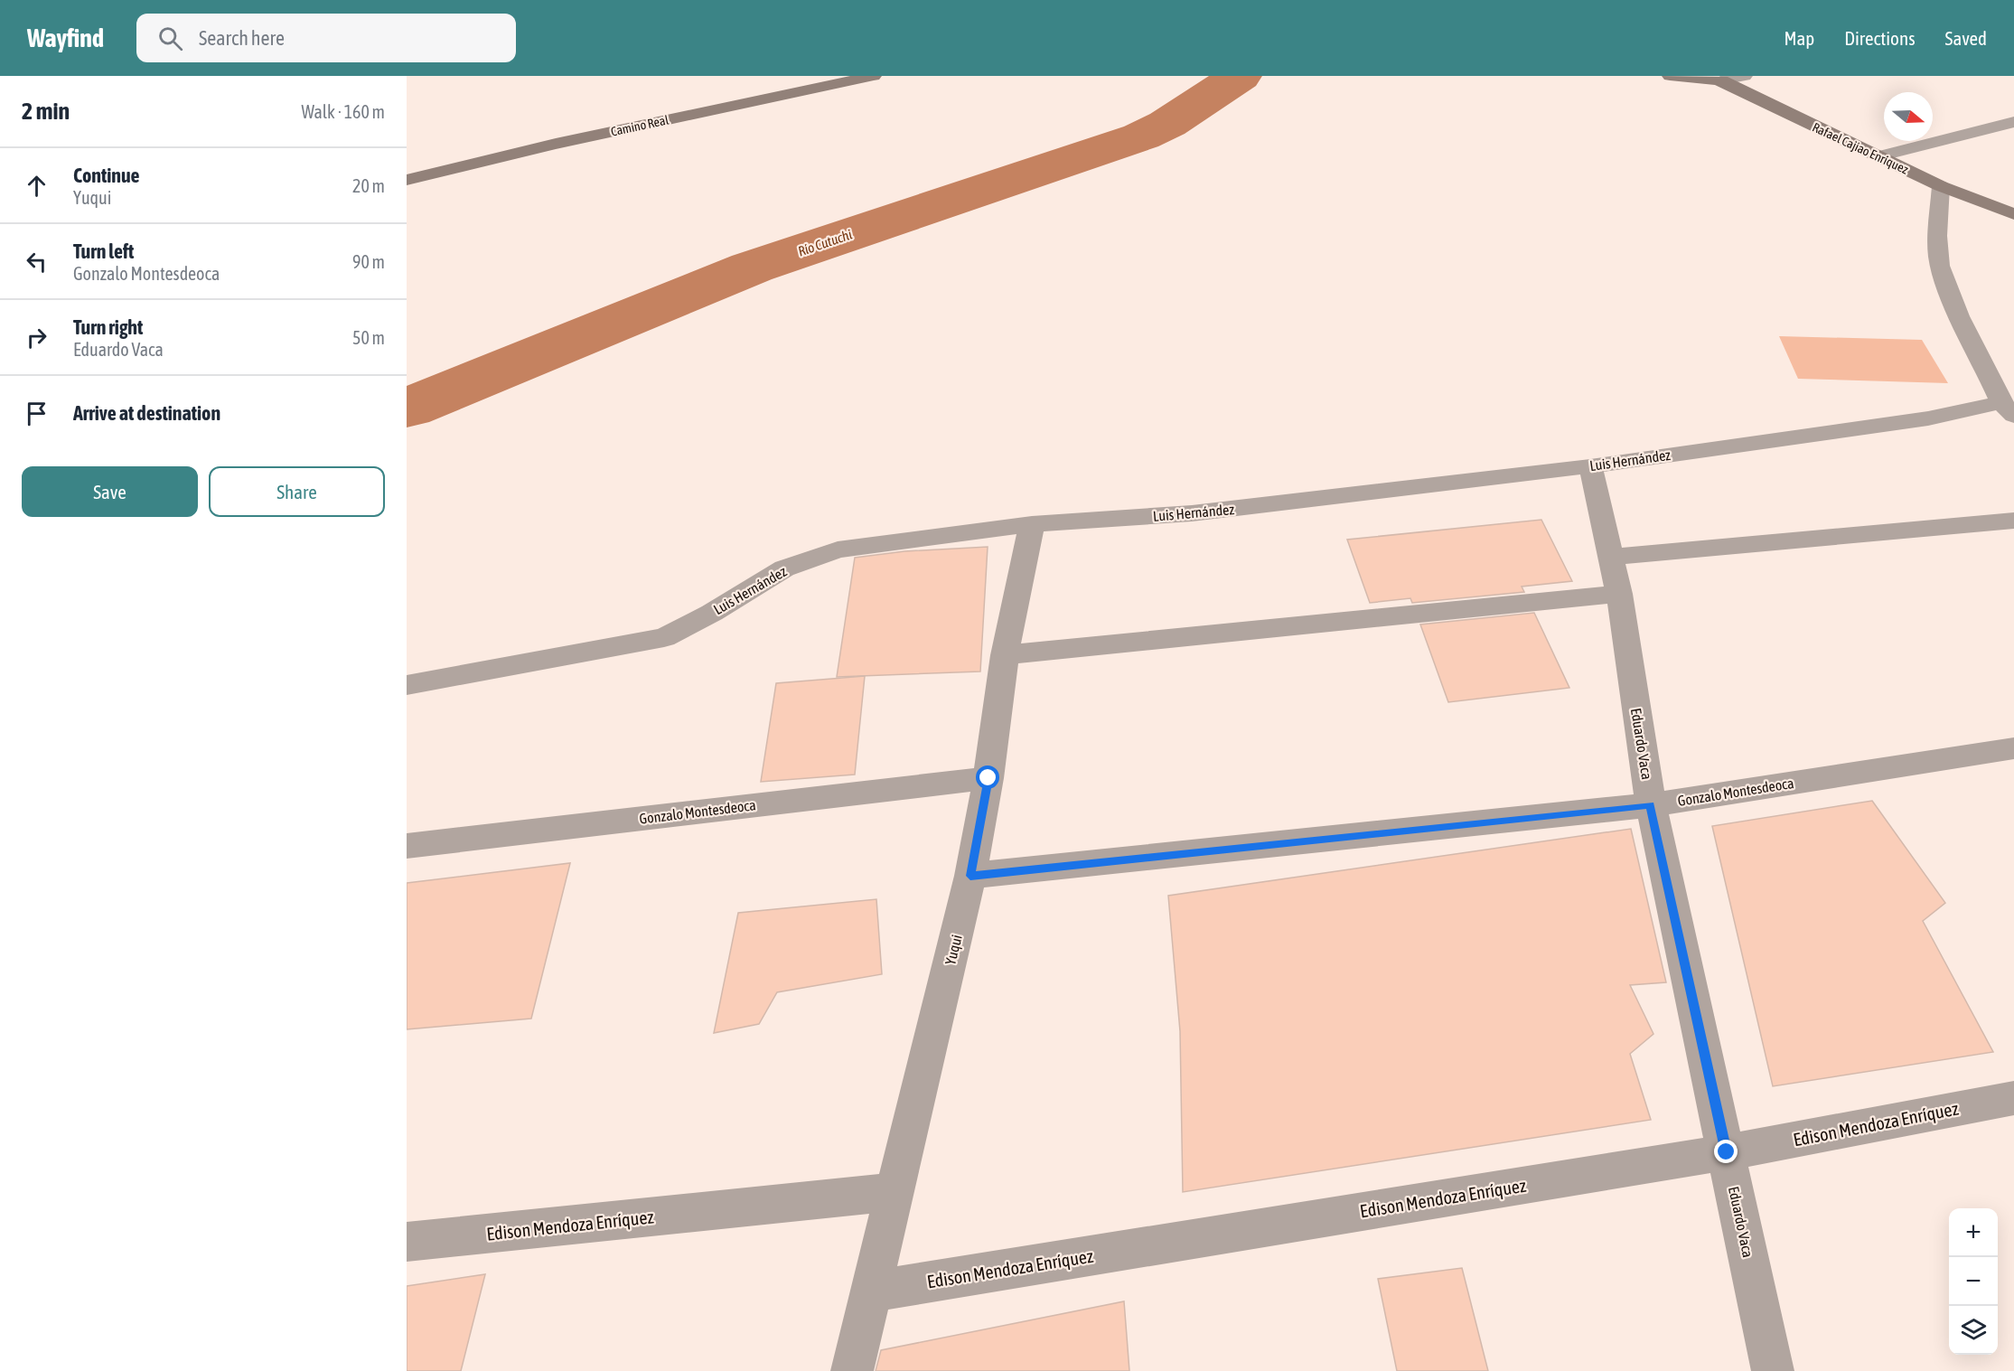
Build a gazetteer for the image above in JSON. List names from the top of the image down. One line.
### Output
{"streets":{"main road":["Camino Real","Rafael Cajiao Enríquez"],"street":["Luis Hernández","Eduardo Vaca","Gonzalo Montesdeoca","Yuqui","Edison Mendoza Enríquez"]},"crossings":[["Luis Hernández","Eduardo Vaca"],["Luis Hernández","Yuqui"],["Eduardo Vaca","Gonzalo Montesdeoca"],["Eduardo Vaca","Edison Mendoza Enríquez"],["Gonzalo Montesdeoca","Yuqui"],["Yuqui","Edison Mendoza Enríquez"]],"water":["Río Cutuchi"],"north":"right","page":{"header":"Wayfind","search":"Search here","nav":["Map","Directions","Saved"],"heading":["2 min","Walk · 160 m"],"list":[["Continue","Yuqui","20 m"],["Turn left","Gonzalo Montesdeoca","90 m"],["Turn right","Eduardo Vaca","50 m"],"Arrive at destination"],"buttons":["Save","Share"],"map_buttons":["+","−"]}}
